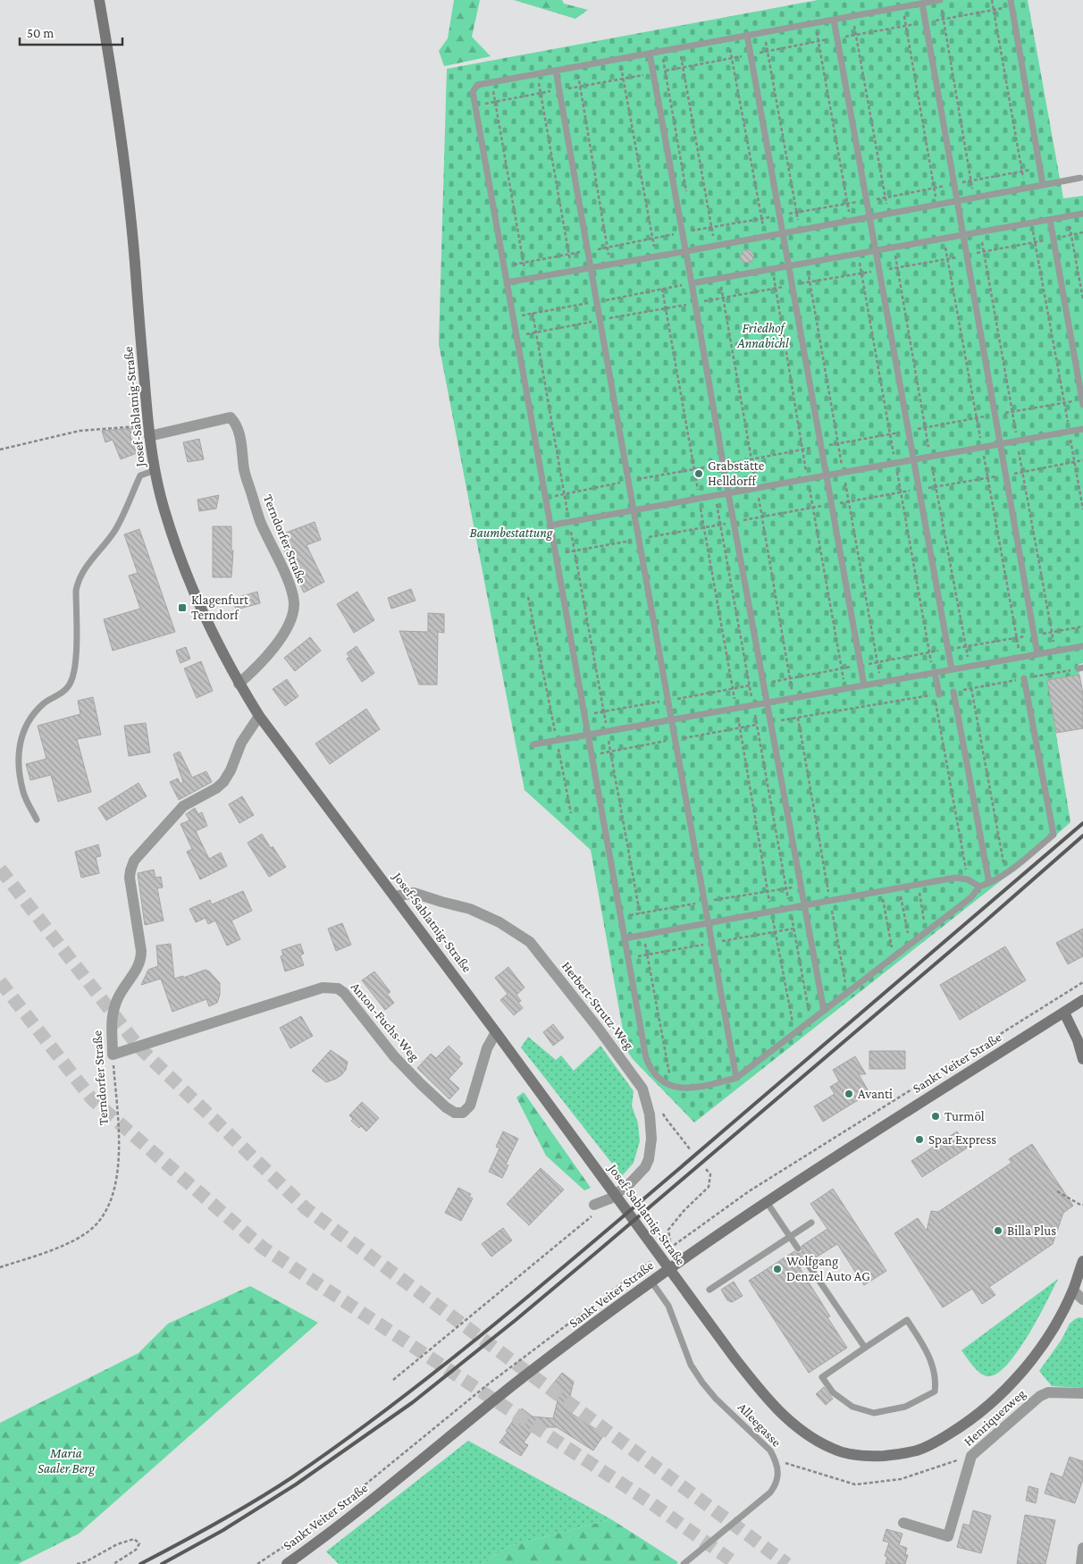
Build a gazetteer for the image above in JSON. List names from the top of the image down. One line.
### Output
{"streets":{"main road":["Josef-Sablatnig-Straße","Sankt Veiter Straße"],"street":["Terndorfer Straße","Herbert-Strutz-Weg","Anton-Fuchs-Weg","Henriquezweg"],"lane":["Alleegasse"]},"crossings":[["Josef-Sablatnig-Straße","Terndorfer Straße"],["Josef-Sablatnig-Straße","Herbert-Strutz-Weg"],["Josef-Sablatnig-Straße","Anton-Fuchs-Weg"],["Terndorfer Straße","Anton-Fuchs-Weg"],["Sankt Veiter Straße","Alleegasse"]],"parks":["Friedhof Annabichl","Baumbestattung","Maria Saaler Berg"],"places":{"other":["Grabstätte Helldorff","Avanti","Turmöl","Spar Express","Billa Plus","Wolfgang Denzel Auto AG"],"transit":["Klagenfurt Terndorf"]},"scale_bar":"50 m"}
